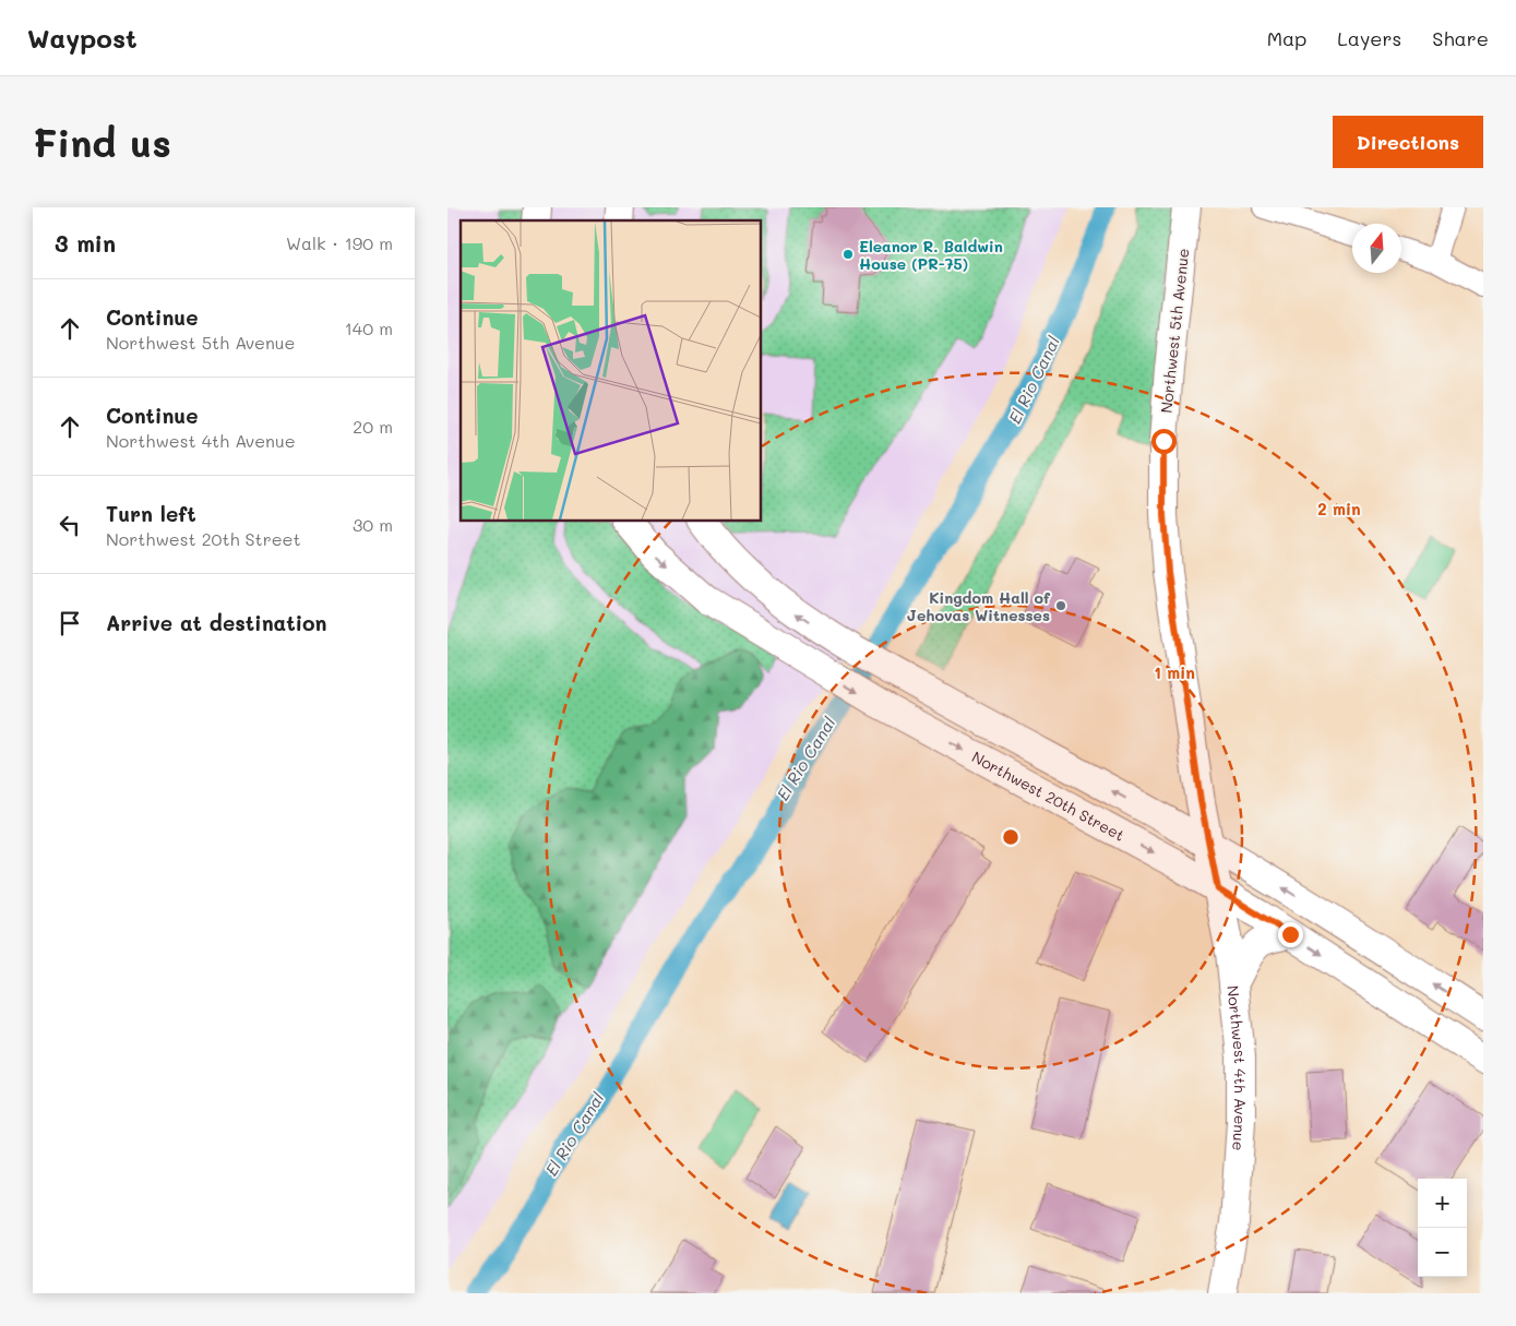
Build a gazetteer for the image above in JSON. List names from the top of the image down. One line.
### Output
{"streets":{"street":["Northwest 5th Avenue","Northwest 20th Street","Northwest 4th Avenue"]},"crossings":[["Northwest 5th Avenue","Northwest 4th Avenue"],["Northwest 20th Street","Northwest 4th Avenue"]],"water":["El Rio Canal"],"places":["Eleanor R. Baldwin House (PR-75)","Kingdom Hall of Jehovas Witnesses"],"north":"top","page":{"header":"Waypost","nav":["Map","Layers","Share"],"buttons":"Directions","title":"Find us","heading":["3 min","Walk · 190 m"],"list":[["Continue","Northwest 5th Avenue","140 m"],["Continue","Northwest 4th Avenue","20 m"],["Turn left","Northwest 20th Street","30 m"],"Arrive at destination"],"map_buttons":["+","−"]},"rings":["2 min","1 min"]}
